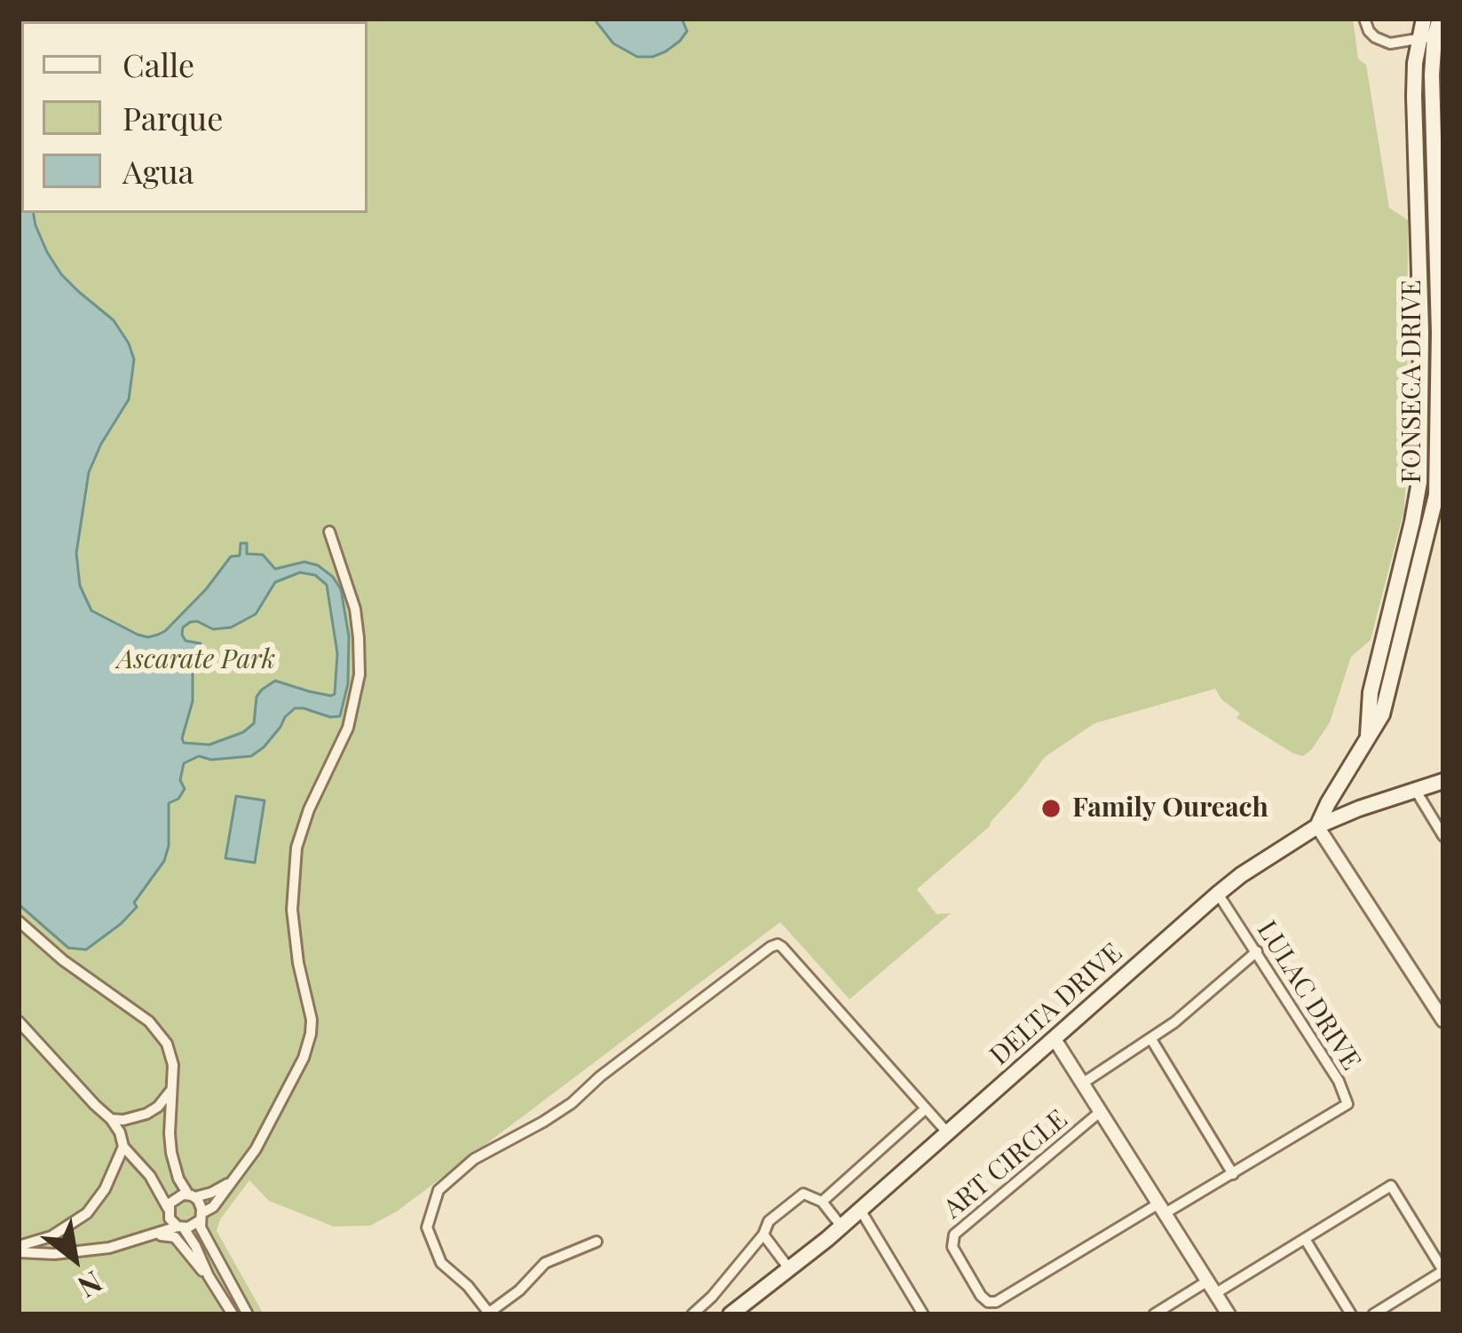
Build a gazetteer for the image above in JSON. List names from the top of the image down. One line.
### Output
{"streets":{"main road":["FONSECA DRIVE","DELTA DRIVE"],"street":["LULAC DRIVE","ART CIRCLE"]},"crossings":[["FONSECA DRIVE","DELTA DRIVE"],["LULAC DRIVE","DELTA DRIVE"],["LULAC DRIVE","ART CIRCLE"]],"parks":["Ascarate Park"],"places":["Family Oureach"],"legend":["Calle","Parque","Agua"],"north":"bottom right"}
